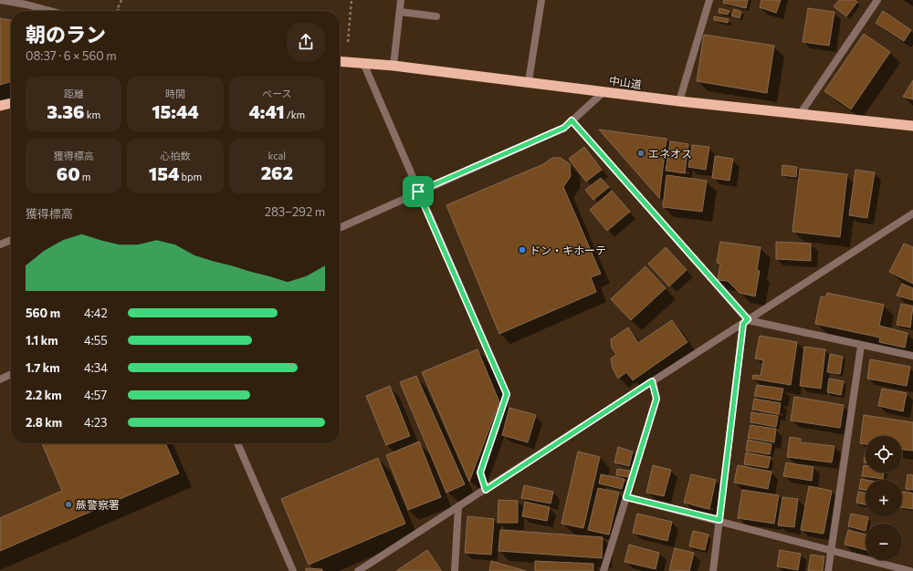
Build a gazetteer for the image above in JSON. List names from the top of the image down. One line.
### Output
{"streets":{"highway":["中山道"]},"places":["エネオス","ドン・キホーテ","蕨警察署"],"page":{"heading":["朝のラン","08:37 · 6 × 560 m"],"stats":[["距離","3.36 km"],["時間","15:44"],["ペース","4:41 /km"],["獲得標高","60 m"],["心拍数","154 bpm"],["kcal","262"]],"chart":["獲得標高","283–292 m"],"list":[{"name":"560 m","note":"4:42"},{"name":"1.1 km","note":"4:55"},{"name":"1.7 km","note":"4:34"},{"name":"2.2 km","note":"4:57"},{"name":"2.8 km","note":"4:23"}],"map_buttons":["+","−"]}}
